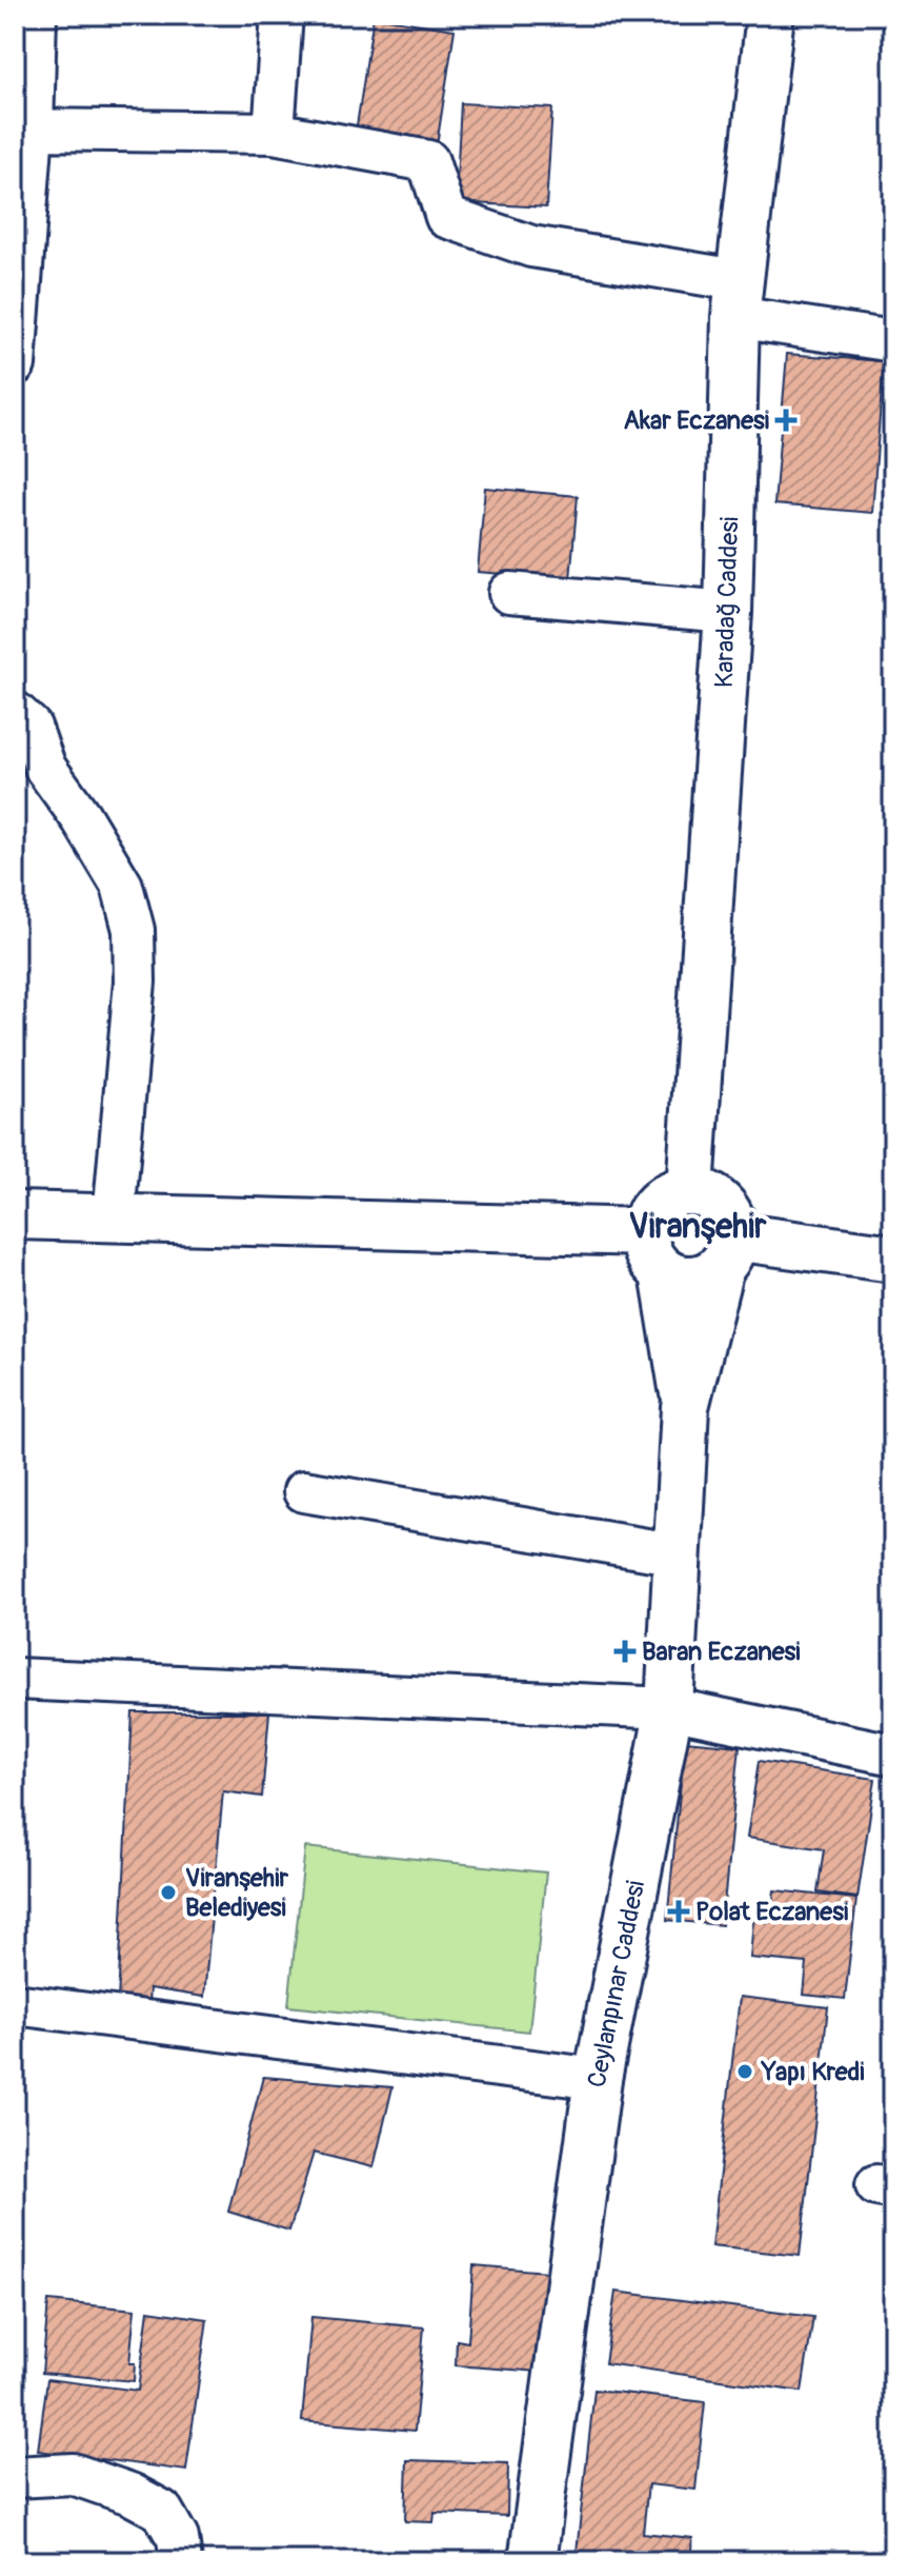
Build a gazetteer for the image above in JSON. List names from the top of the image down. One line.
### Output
{"streets":{"street":["Karadağ Caddesi","Ceylanpınar Caddesi"]},"districts":["Viranşehir"],"places":{"health":["Akar Eczanesi","Baran Eczanesi","Polat Eczanesi"],"other":["Viranşehir Belediyesi","Yapı Kredi"]}}
